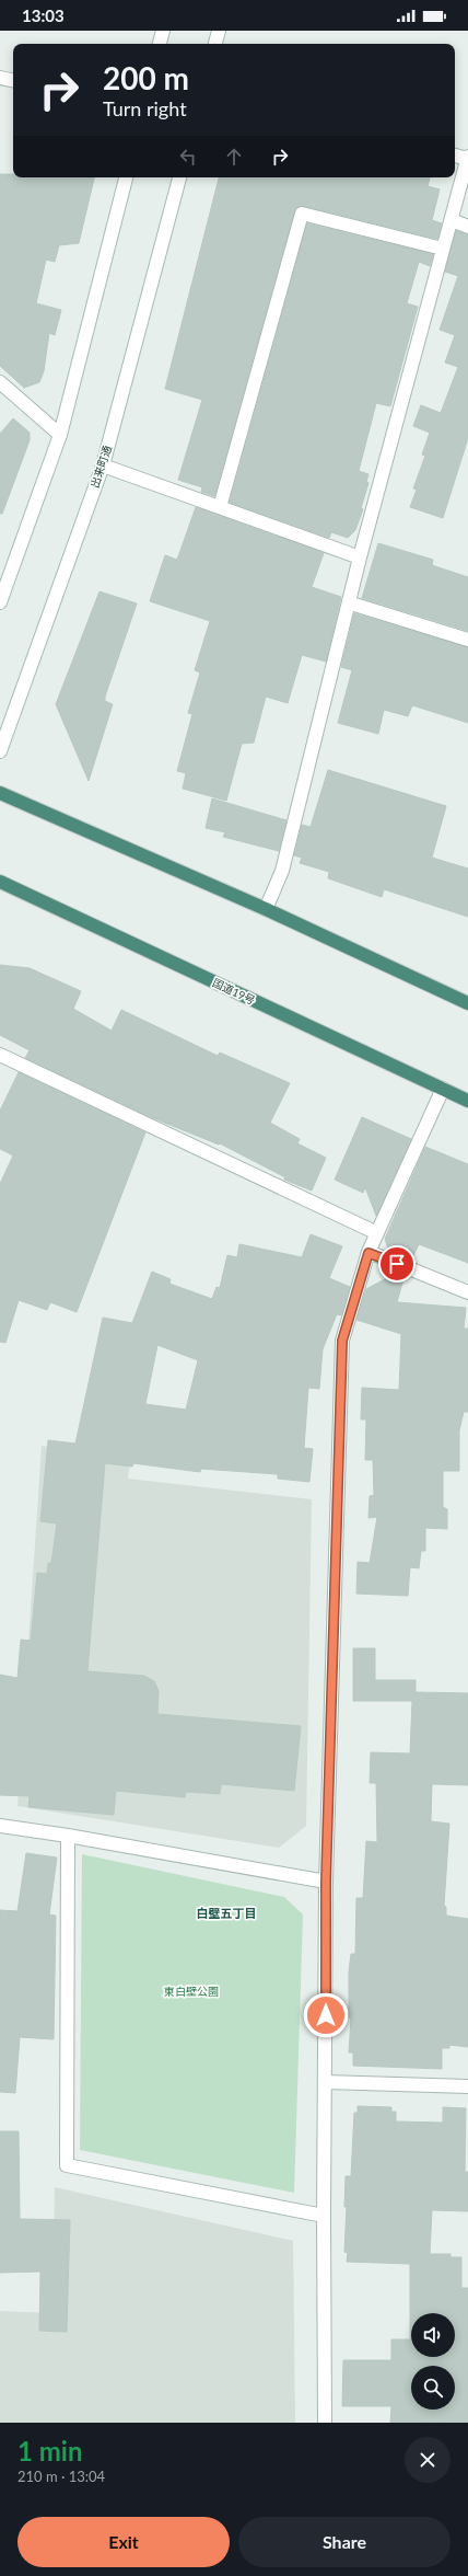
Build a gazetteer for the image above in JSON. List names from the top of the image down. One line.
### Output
{"streets":{"highway":["国道19号"],"street":["出来町通"]},"districts":["白壁五丁目"],"parks":["東白壁公園"],"page":{"status":"13:03","turn":["200 m","Turn right"],"heading":["1 min","210 m · 13:04"],"buttons":["Exit","Share"]}}
